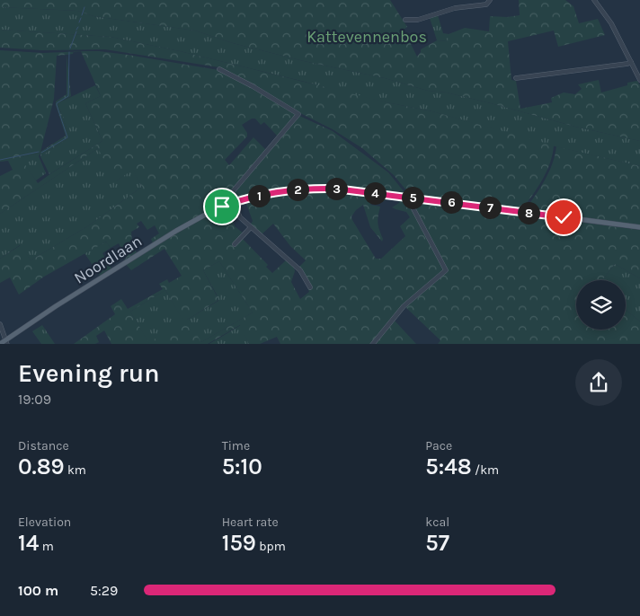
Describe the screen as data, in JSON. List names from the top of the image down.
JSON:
{
  "streets": {
    "main road": ["Noordlaan"]
  },
  "parks": ["Kattevennenbos"],
  "page": {
    "pins": [
      "3",
      "2",
      "4",
      "1",
      "5",
      "6",
      "7",
      "8"
    ],
    "heading": ["Evening run", "19:09"],
    "stats": [
      ["Distance", "0.89 km"],
      ["Time", "5:10"],
      ["Pace", "5:48 /km"],
      ["Elevation", "14 m"],
      ["Heart rate", "159 bpm"],
      ["kcal", "57"]
    ],
    "list": [
      {
        "name": "100 m",
        "note": "5:29"
      }
    ]
  }
}
